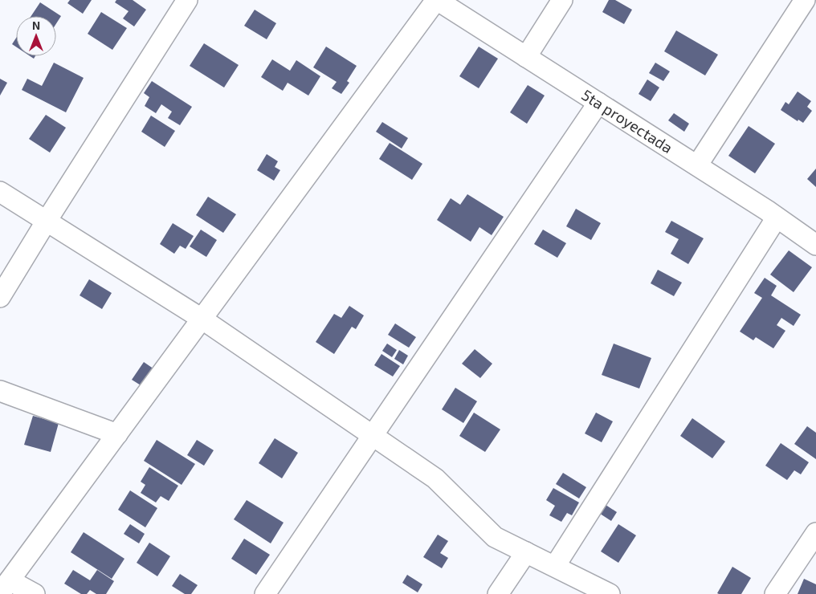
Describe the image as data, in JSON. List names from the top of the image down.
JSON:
{
  "streets": {
    "street": ["5ta proyectada"]
  },
  "north": "top"
}
